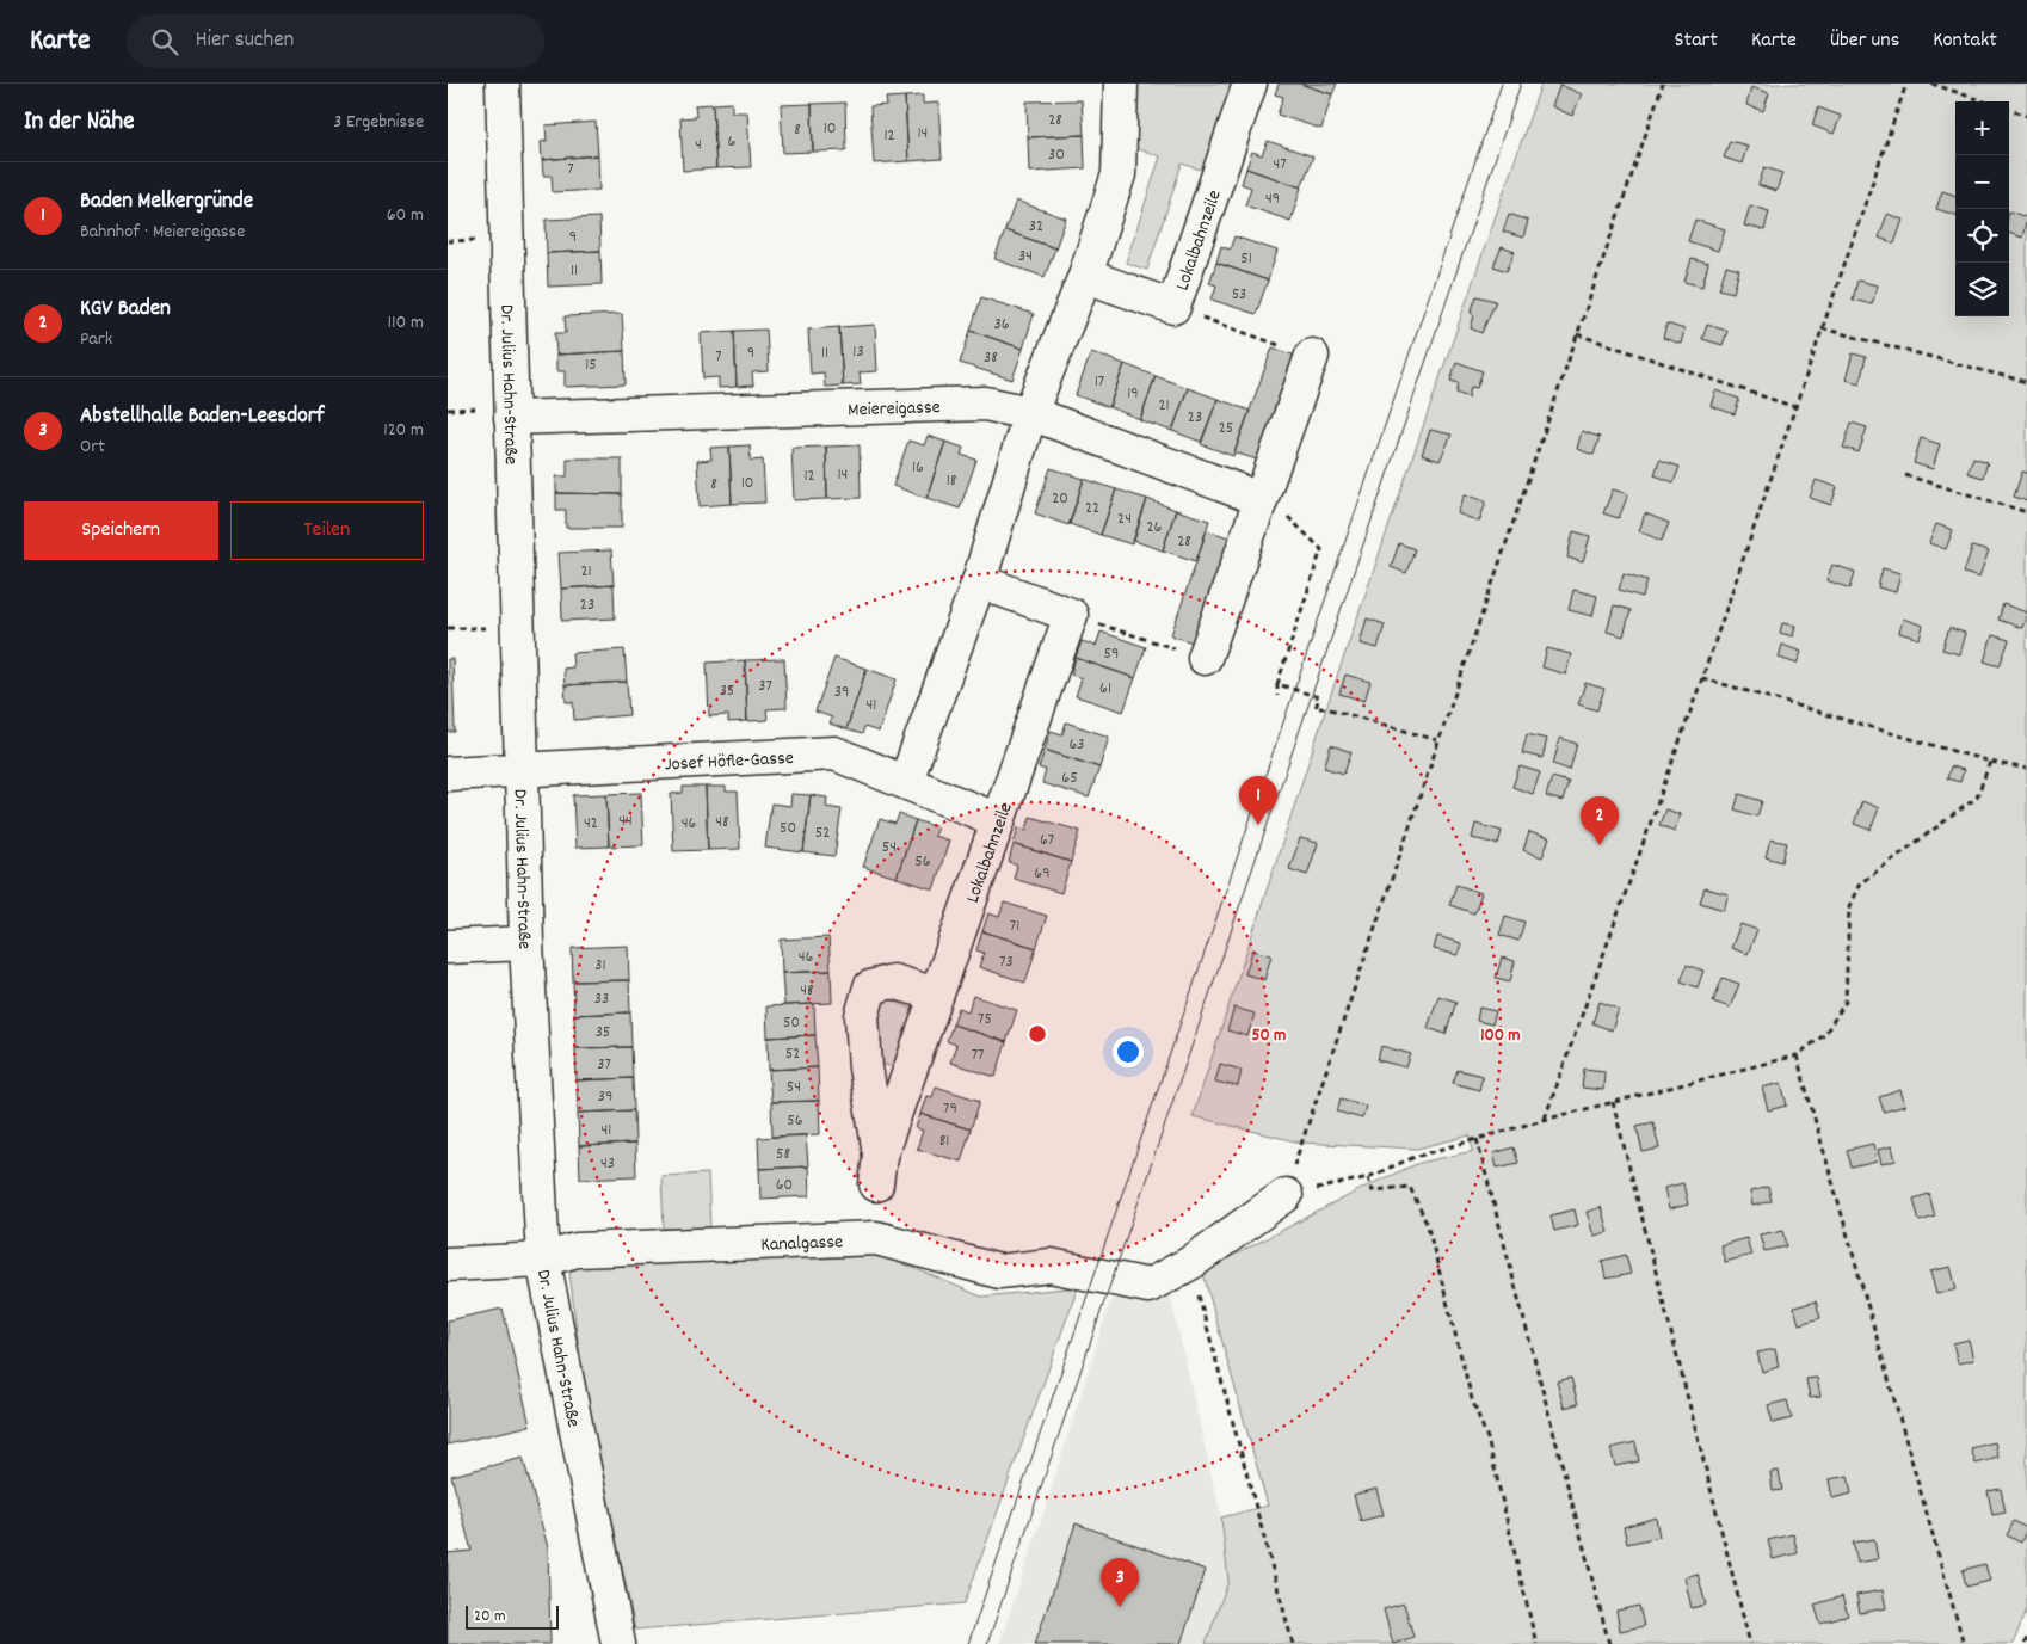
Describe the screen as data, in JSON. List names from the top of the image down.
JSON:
{
  "streets": {
    "street": [
      "Lokalbahnzeile",
      "Dr. Julius Hahn-Straße",
      "Meiereigasse",
      "Josef Höfle-Gasse",
      "Kanalgasse"
    ]
  },
  "crossings": [
    ["Lokalbahnzeile", "Josef Höfle-Gasse"],
    ["Dr. Julius Hahn-Straße", "Meiereigasse"],
    ["Dr. Julius Hahn-Straße", "Josef Höfle-Gasse"],
    ["Dr. Julius Hahn-Straße", "Kanalgasse"]
  ],
  "house_numbers": [
    "28",
    "10",
    "8",
    "14",
    "12",
    "6",
    "4",
    "30",
    "47",
    "7",
    "49",
    "32",
    "9",
    "34",
    "51",
    "11",
    "53",
    "36",
    "13",
    "9",
    "11",
    "7",
    "38",
    "15",
    "17",
    "19",
    "21",
    "23",
    "25",
    "16",
    "14",
    "12",
    "18",
    "10",
    "8",
    "20",
    "22",
    "24",
    "26",
    "28",
    "21",
    "23",
    "59",
    "37",
    "61",
    "35",
    "39",
    "41",
    "63",
    "65",
    "44",
    "48",
    "42",
    "46",
    "50",
    "52",
    "67",
    "54",
    "56",
    "69",
    "71",
    "46",
    "73",
    "31",
    "48",
    "33",
    "75",
    "50",
    "35",
    "52",
    "77",
    "37",
    "54",
    "39",
    "79",
    "56",
    "41",
    "81",
    "58",
    "43",
    "60"
  ],
  "scale_bar": "20 m",
  "page": {
    "header": "Karte",
    "search": "Hier suchen",
    "nav": [
      "Start",
      "Karte",
      "Über uns",
      "Kontakt"
    ],
    "heading": ["In der Nähe", "3 Ergebnisse"],
    "map_buttons": ["+", "−"],
    "list": [
      {
        "mark": "1",
        "name": "Baden Melkergründe",
        "note": "Bahnhof · Meiereigasse",
        "value": "60 m"
      },
      {
        "mark": "2",
        "name": "KGV Baden",
        "note": "Park",
        "value": "110 m"
      },
      {
        "mark": "3",
        "name": "Abstellhalle Baden-Leesdorf",
        "note": "Ort",
        "value": "120 m"
      }
    ],
    "buttons": ["Speichern", "Teilen"],
    "pins": ["1", "2", "3"],
    "scale": "20 m"
  },
  "rings": ["50 m", "100 m"]
}
